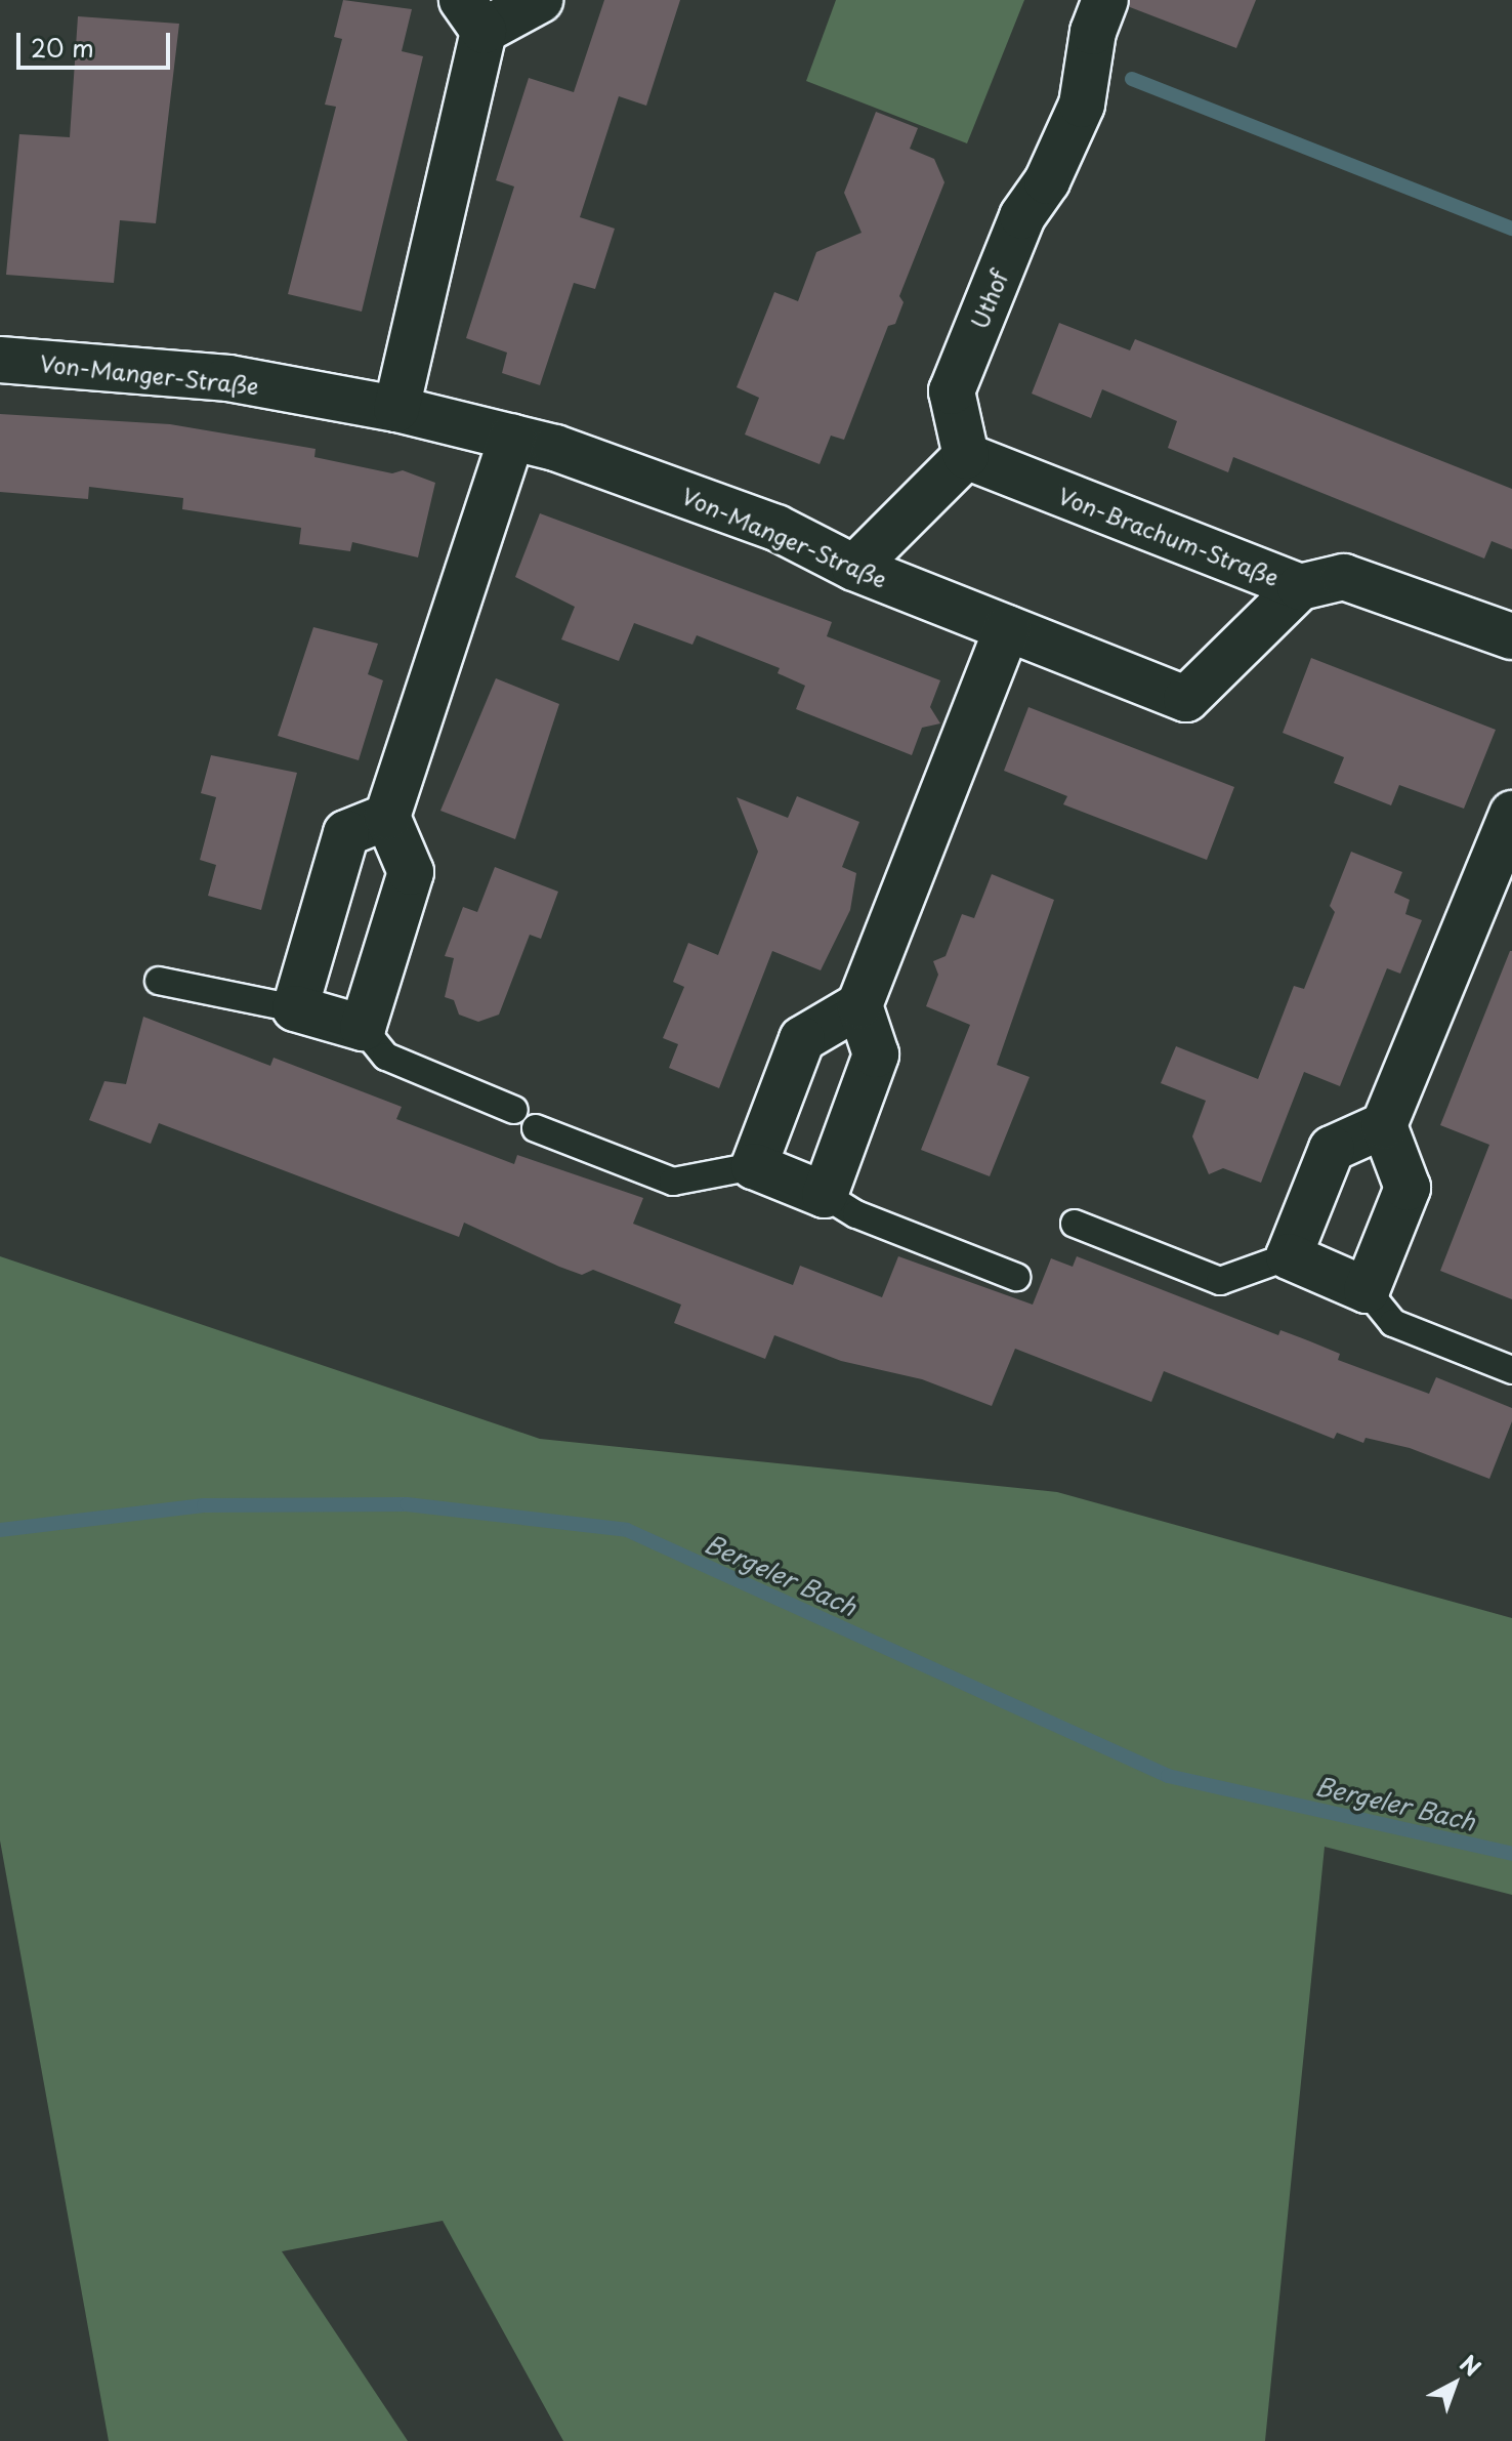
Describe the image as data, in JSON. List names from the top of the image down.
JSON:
{
  "streets": {
    "street": ["Uthof", "Von-Manger-Straße", "Von-Brachum-Straße"]
  },
  "crossings": [
    ["Uthof", "Von-Brachum-Straße"],
    ["Von-Manger-Straße", "Von-Brachum-Straße"]
  ],
  "water": ["Bergeler Bach"],
  "scale_bar": "20 m",
  "north": "top right"
}
